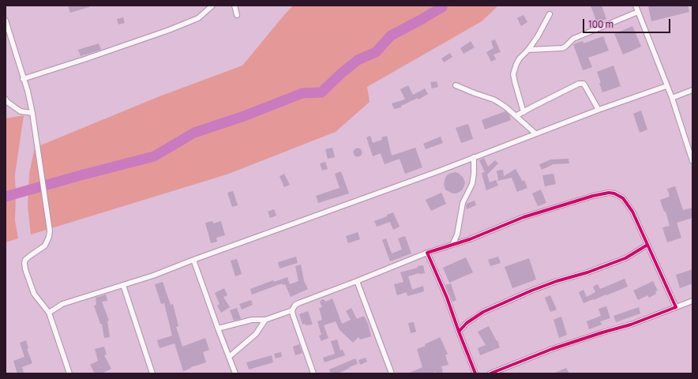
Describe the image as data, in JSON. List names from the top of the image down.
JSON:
{
  "scale_bar": "100 m"
}
